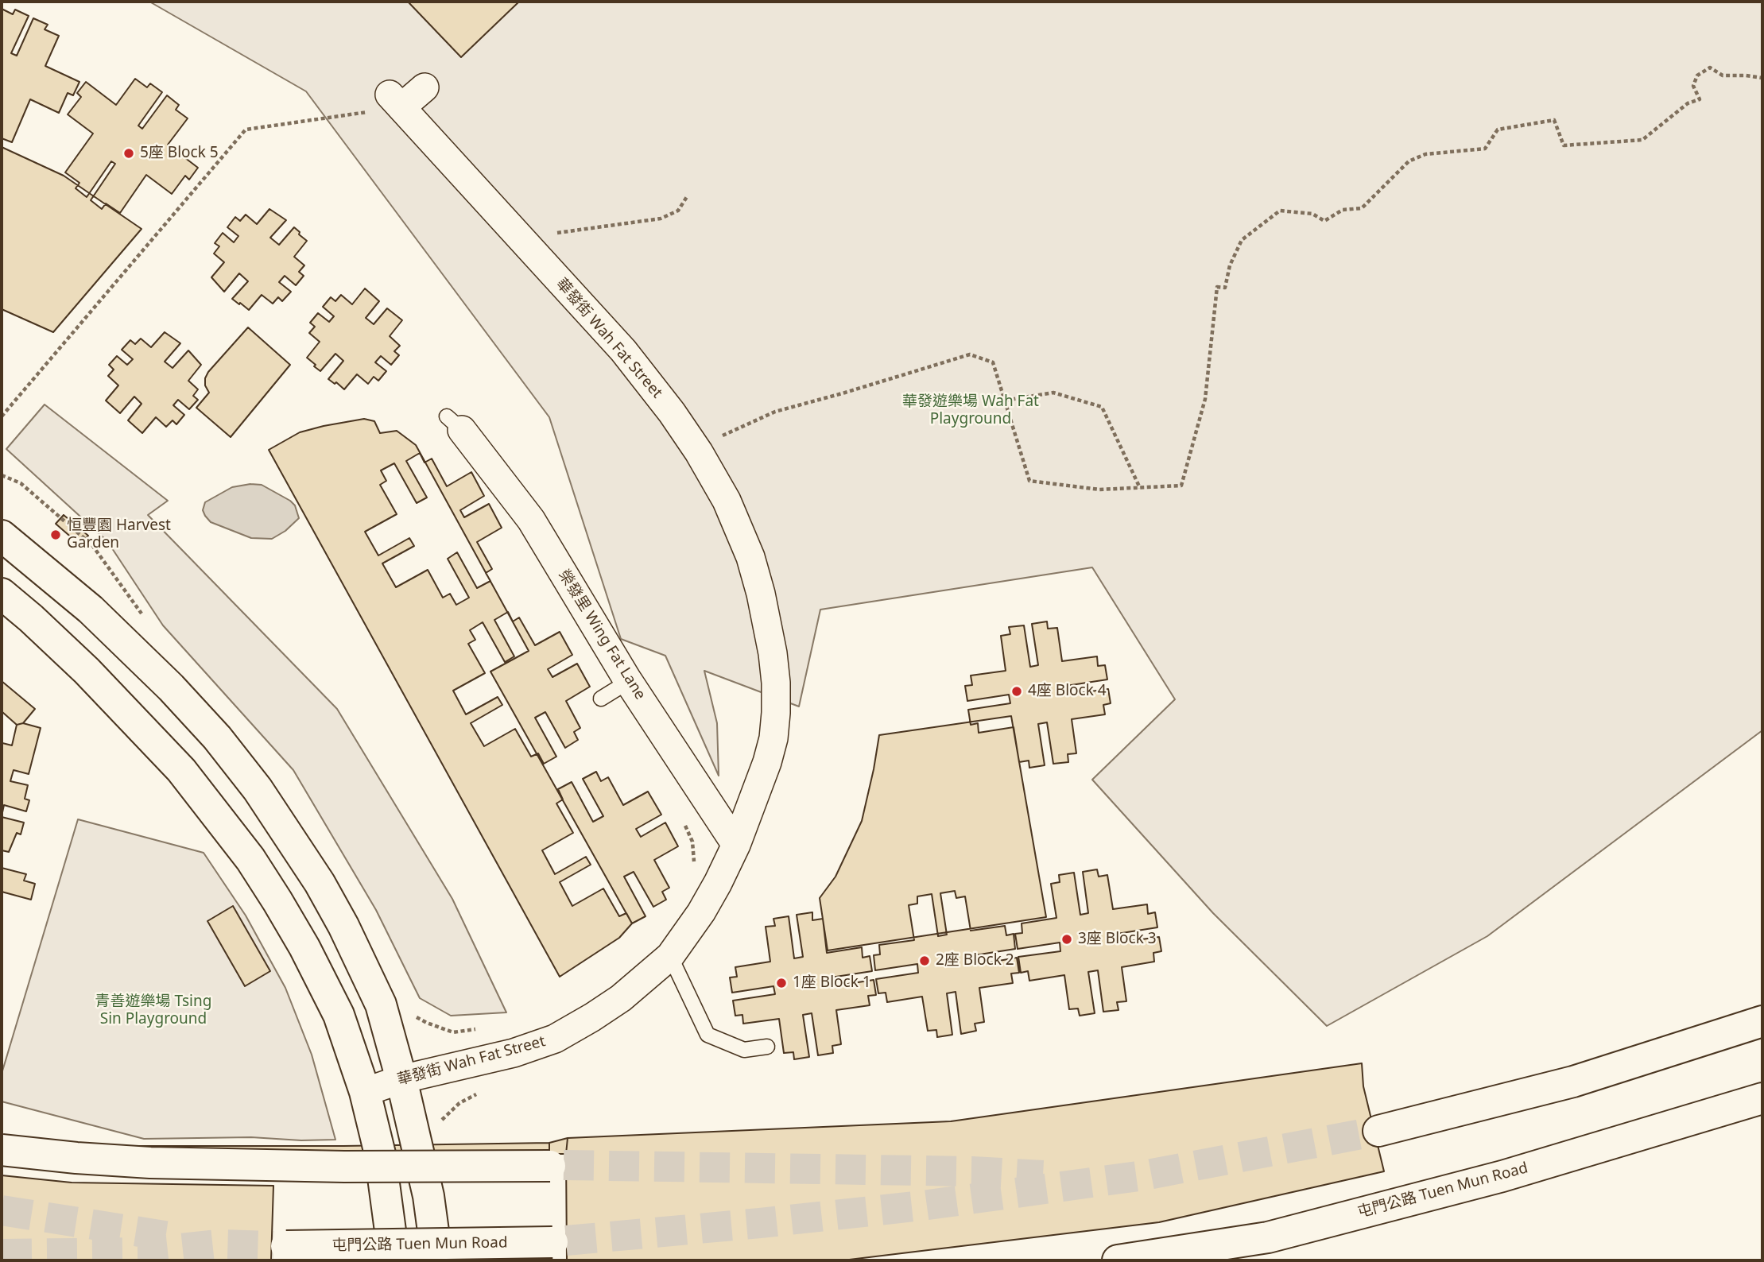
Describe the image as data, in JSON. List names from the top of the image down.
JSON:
{
  "streets": {
    "main road": ["屯門公路 Tuen Mun Road"],
    "street": ["華發街 Wah Fat Street", "榮發里 Wing Fat Lane"]
  },
  "crossings": [
    ["華發街 Wah Fat Street", "榮發里 Wing Fat Lane"]
  ],
  "parks": ["華發遊樂場 Wah Fat Playground", "青善遊樂場 Tsing Sin Playground"],
  "places": [
    "5座 Block 5",
    "恒豐園 Harvest Garden",
    "4座 Block 4",
    "3座 Block 3",
    "2座 Block 2",
    "1座 Block 1"
  ]
}
